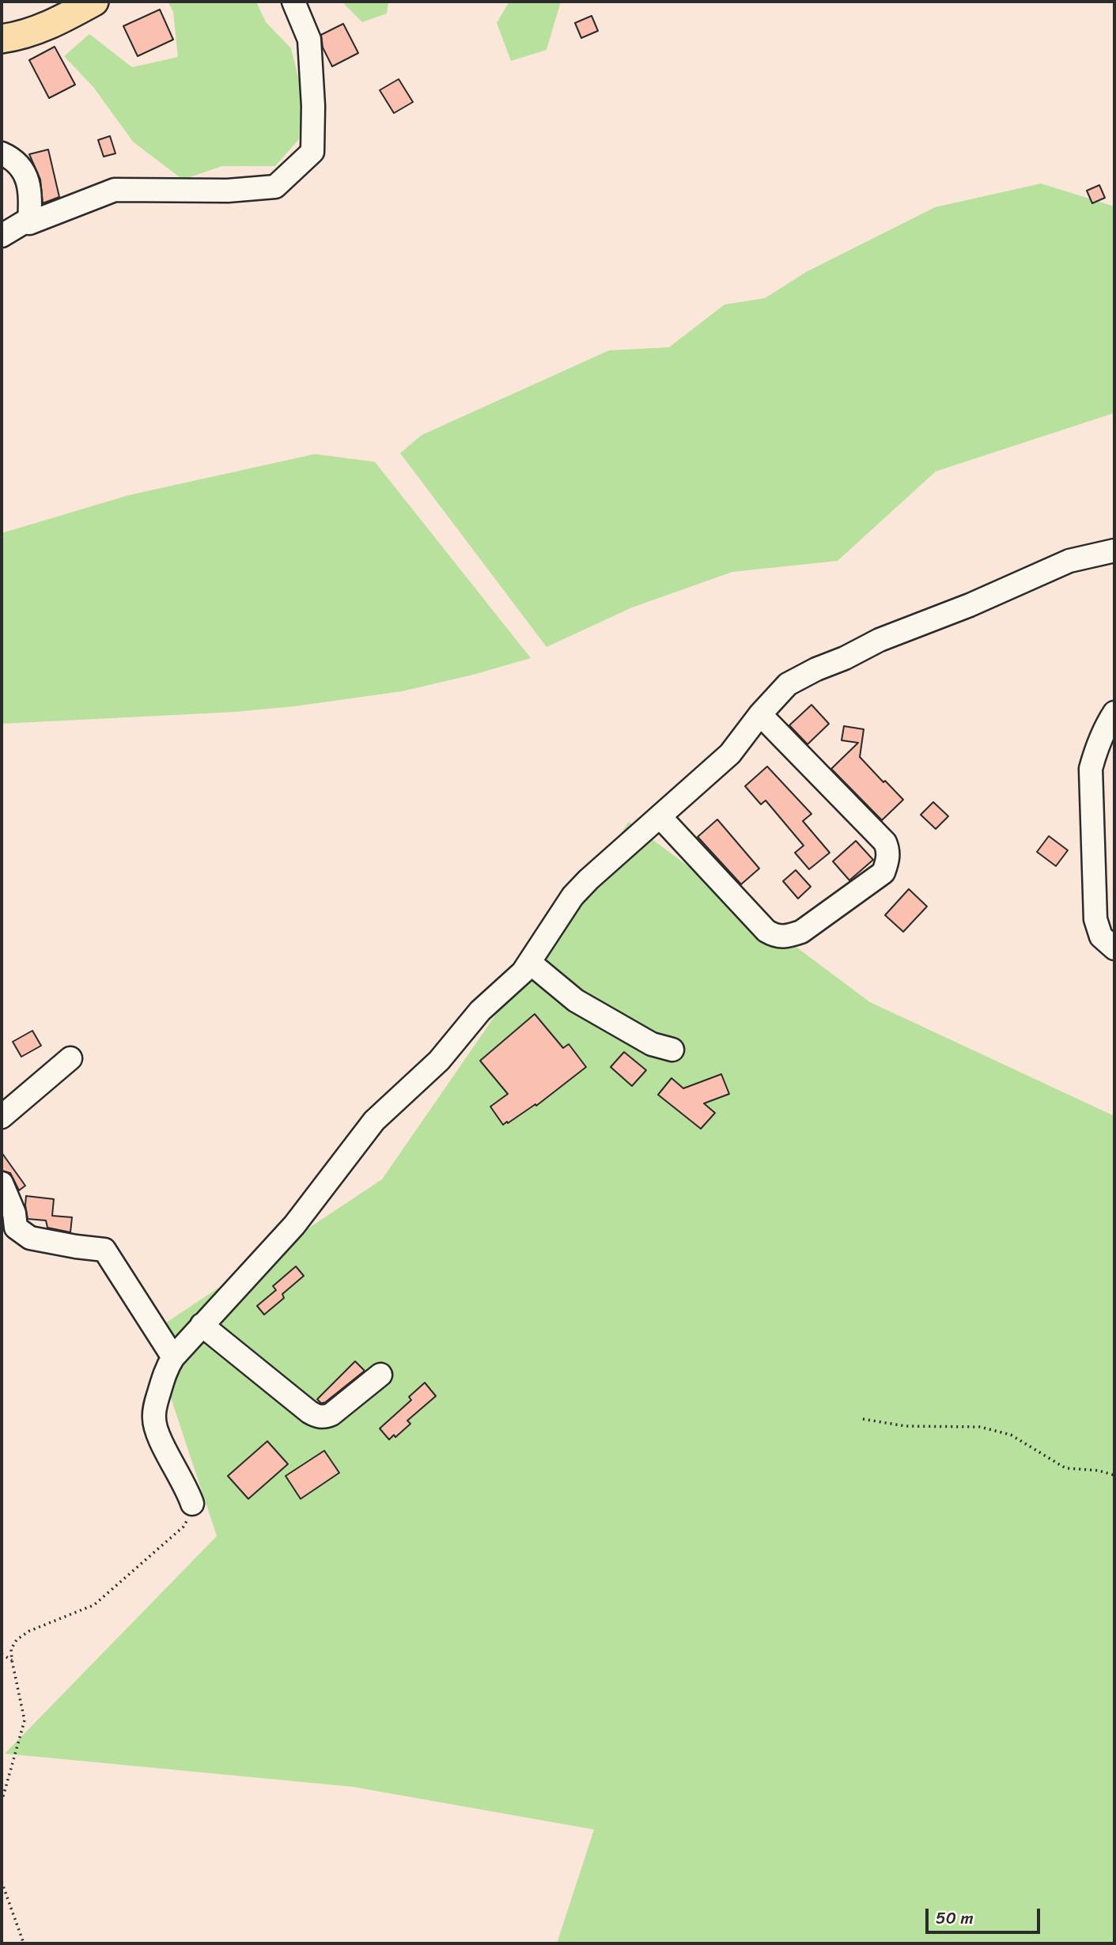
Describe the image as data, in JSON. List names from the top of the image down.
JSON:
{
  "scale_bar": "50 m"
}
